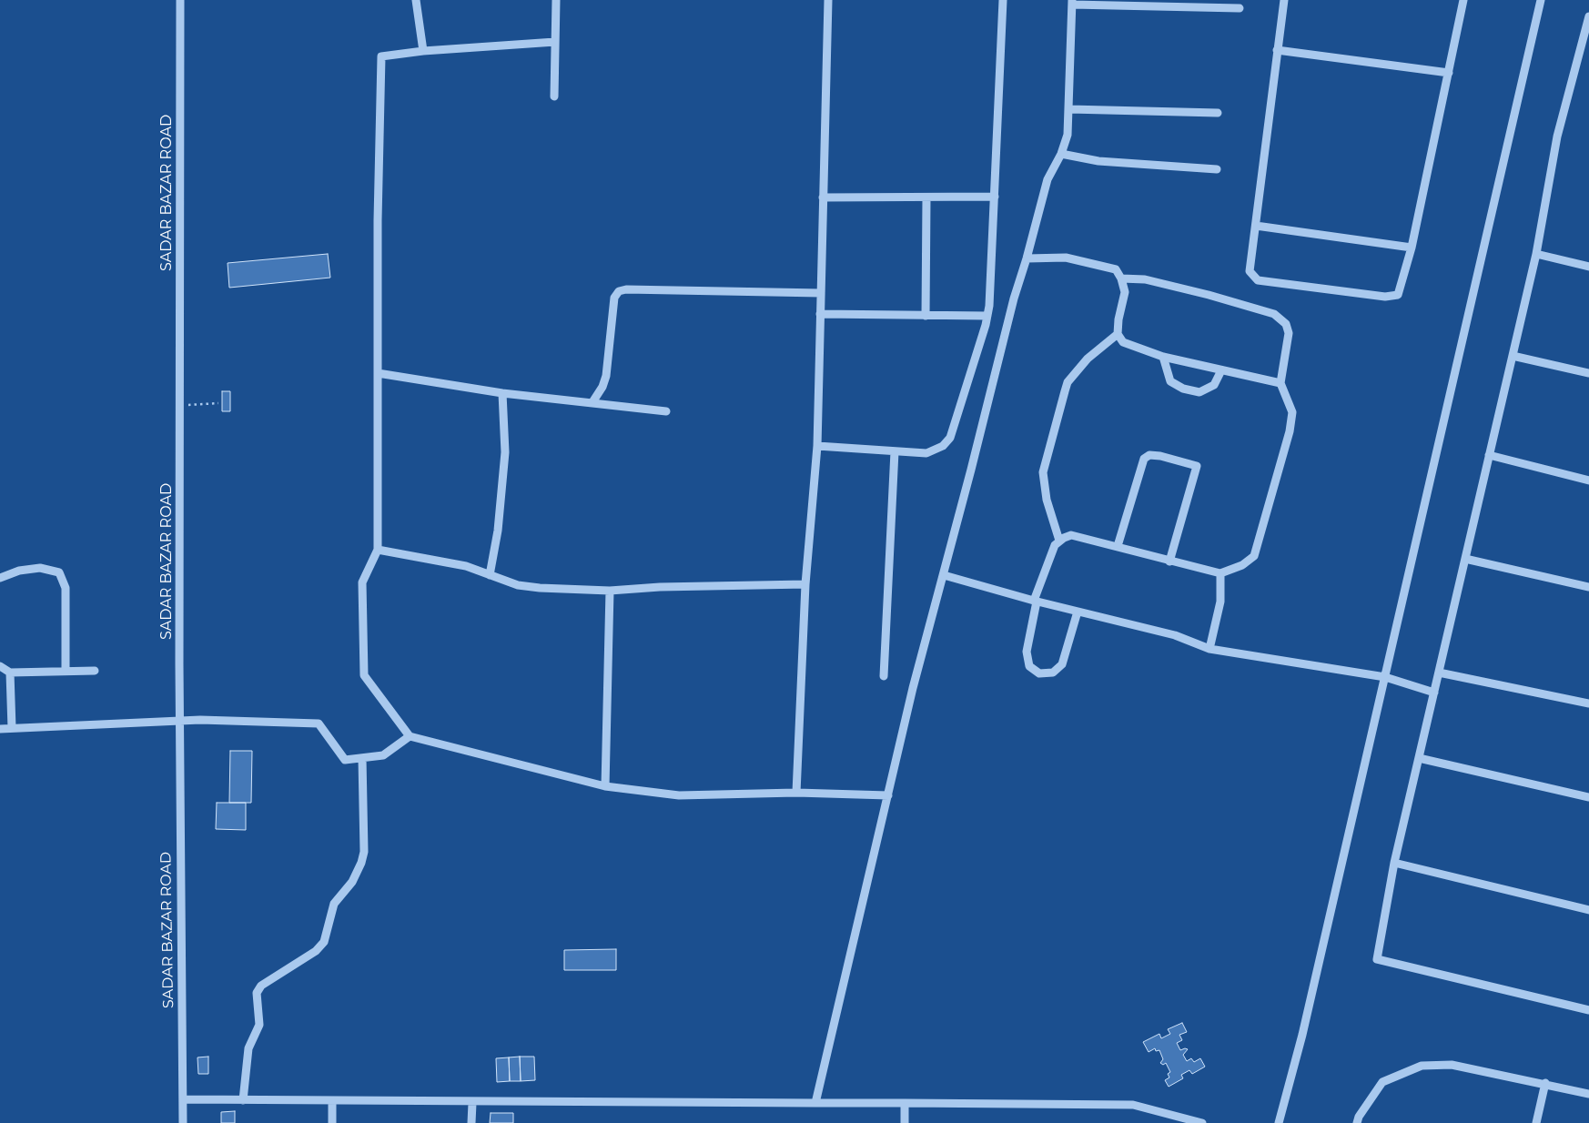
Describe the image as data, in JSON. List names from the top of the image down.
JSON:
{
  "streets": {
    "street": ["SADAR BAZAR ROAD"]
  }
}
